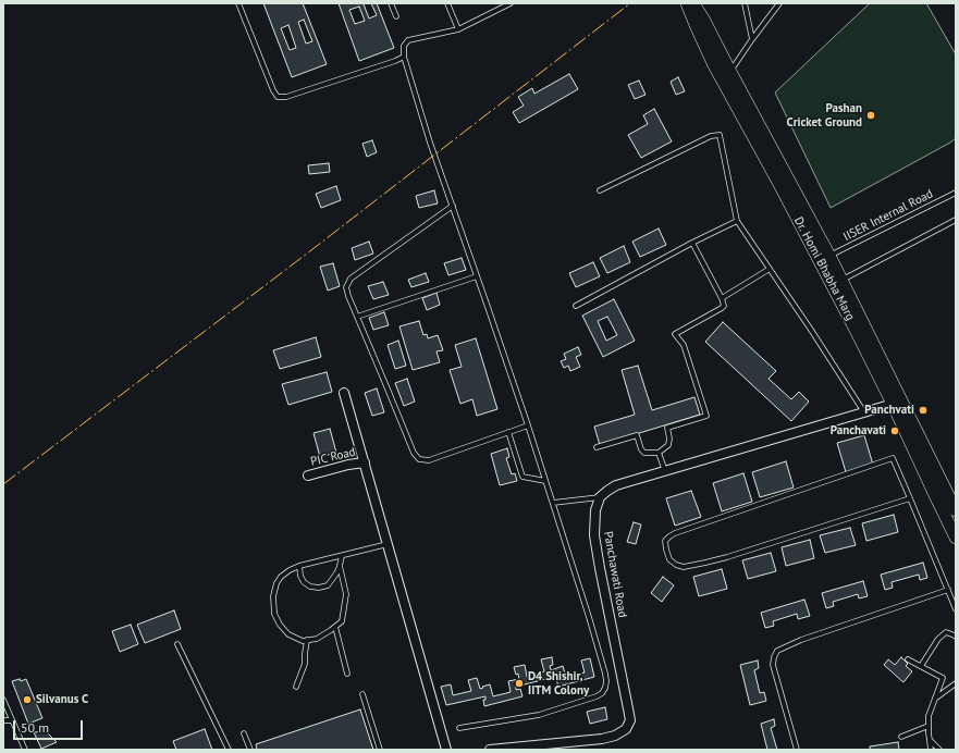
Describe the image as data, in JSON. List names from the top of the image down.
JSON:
{
  "streets": {
    "main road": ["Dr. Homi Bhabha Marg"],
    "street": ["PIC Road", "Panchawati Road"],
    "lane": ["IISER Internal Road"]
  },
  "crossings": [
    ["IISER Internal Road", "Dr. Homi Bhabha Marg"]
  ],
  "places": [
    "Pashan Cricket Ground",
    "Panchvati",
    "Panchavati",
    "D4 Shishir, IITM Colony",
    "Silvanus C"
  ],
  "scale_bar": "50 m"
}
